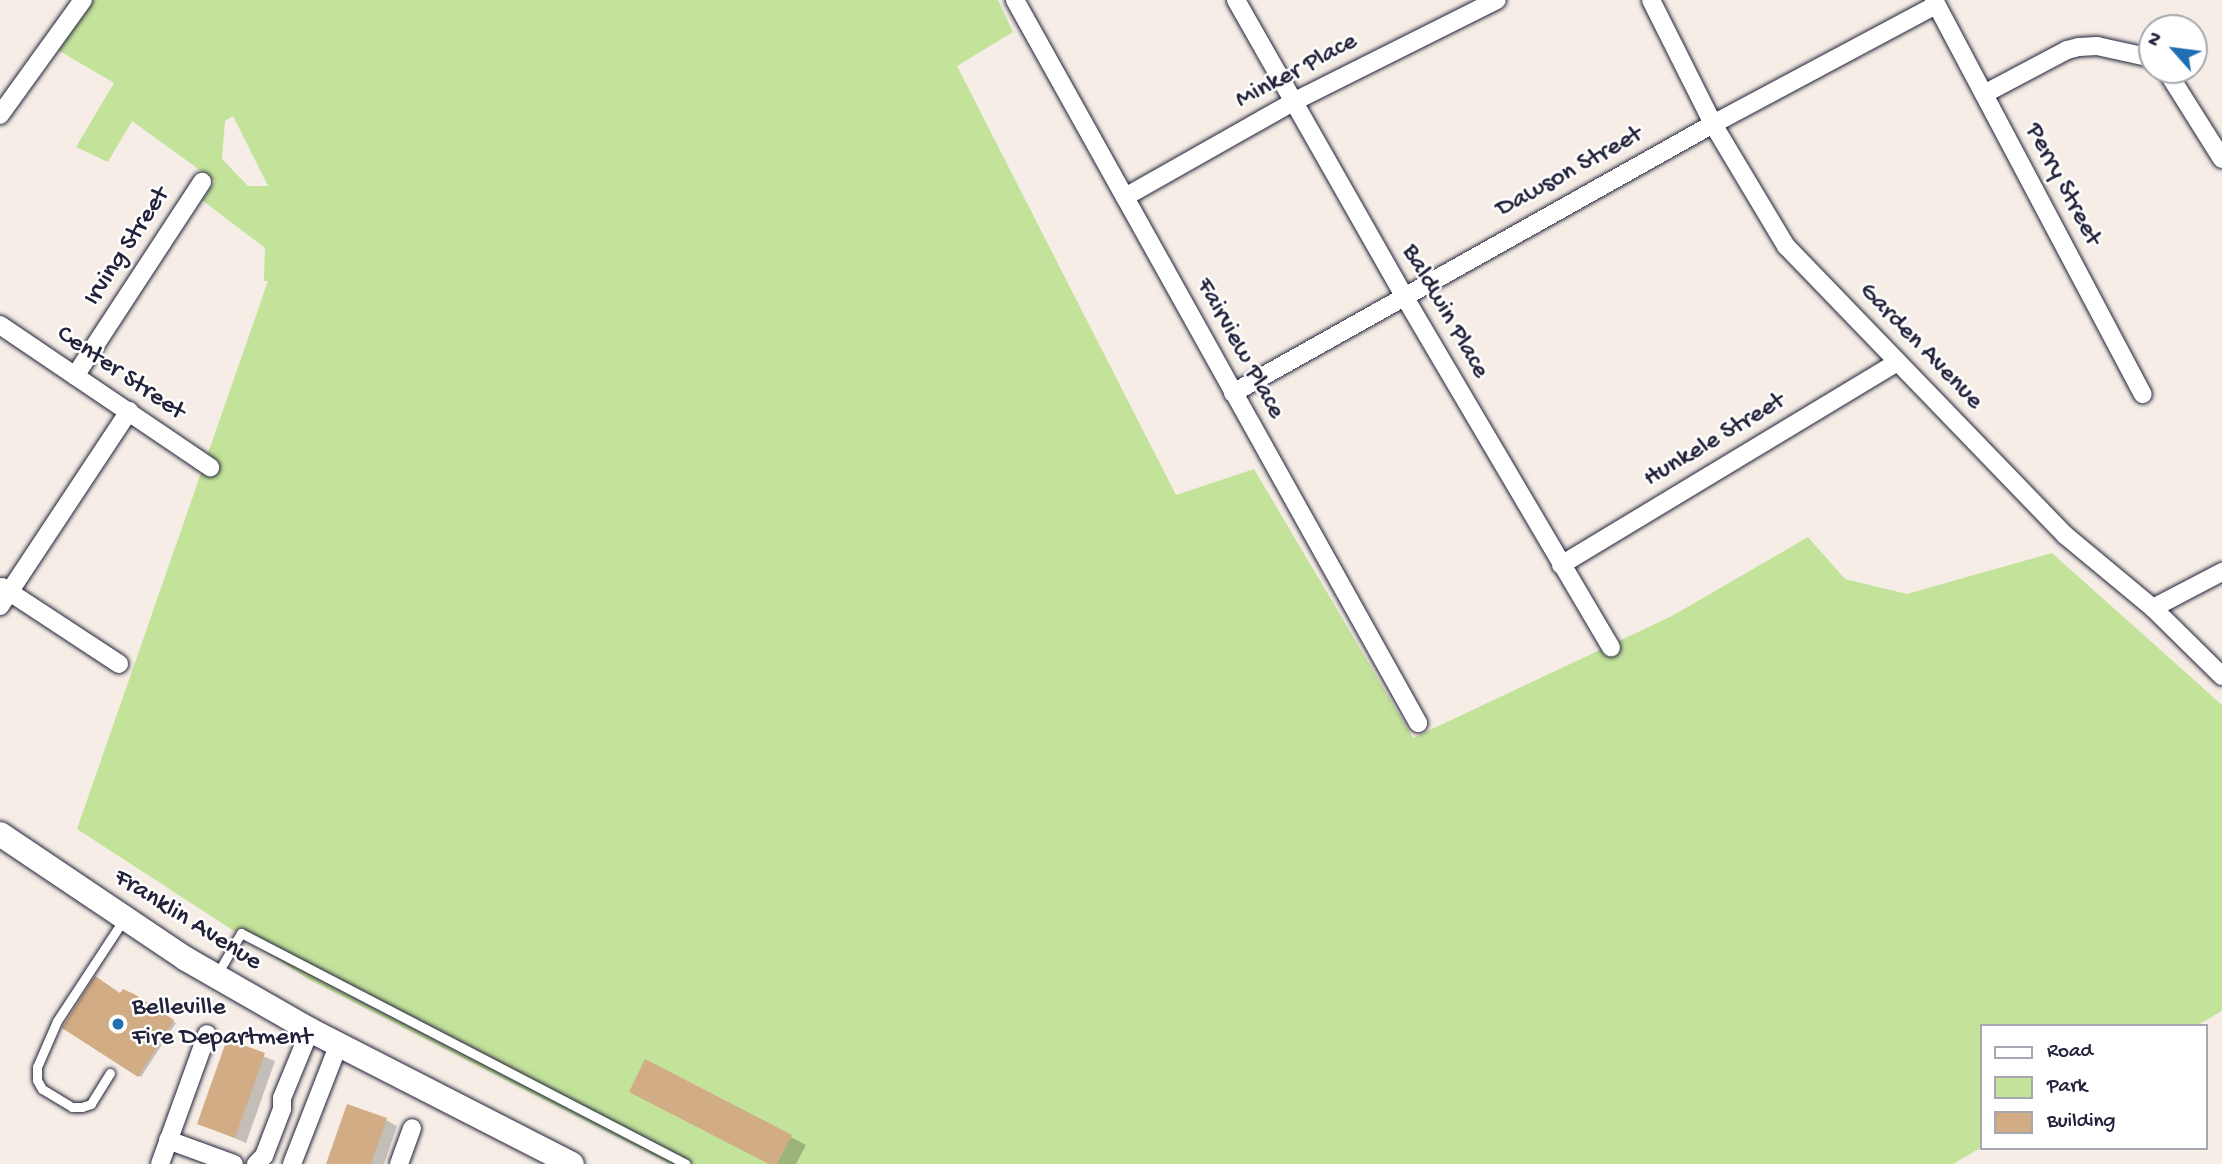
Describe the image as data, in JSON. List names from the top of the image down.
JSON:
{
  "streets": {
    "main road": ["Franklin Avenue"],
    "street": [
      "Minker Place",
      "Dawson Street",
      "Perry Street",
      "Irving Street",
      "Baldwin Place",
      "Garden Avenue",
      "Fairview Place",
      "Center Street",
      "Hunkele Street"
    ]
  },
  "crossings": [
    ["Minker Place", "Baldwin Place"],
    ["Minker Place", "Fairview Place"],
    ["Dawson Street", "Perry Street"],
    ["Dawson Street", "Baldwin Place"],
    ["Dawson Street", "Garden Avenue"],
    ["Dawson Street", "Fairview Place"],
    ["Irving Street", "Center Street"],
    ["Baldwin Place", "Hunkele Street"],
    ["Garden Avenue", "Hunkele Street"]
  ],
  "places": ["Belleville Fire Department"],
  "legend": ["Road", "Park", "Building"],
  "north": "top left"
}
